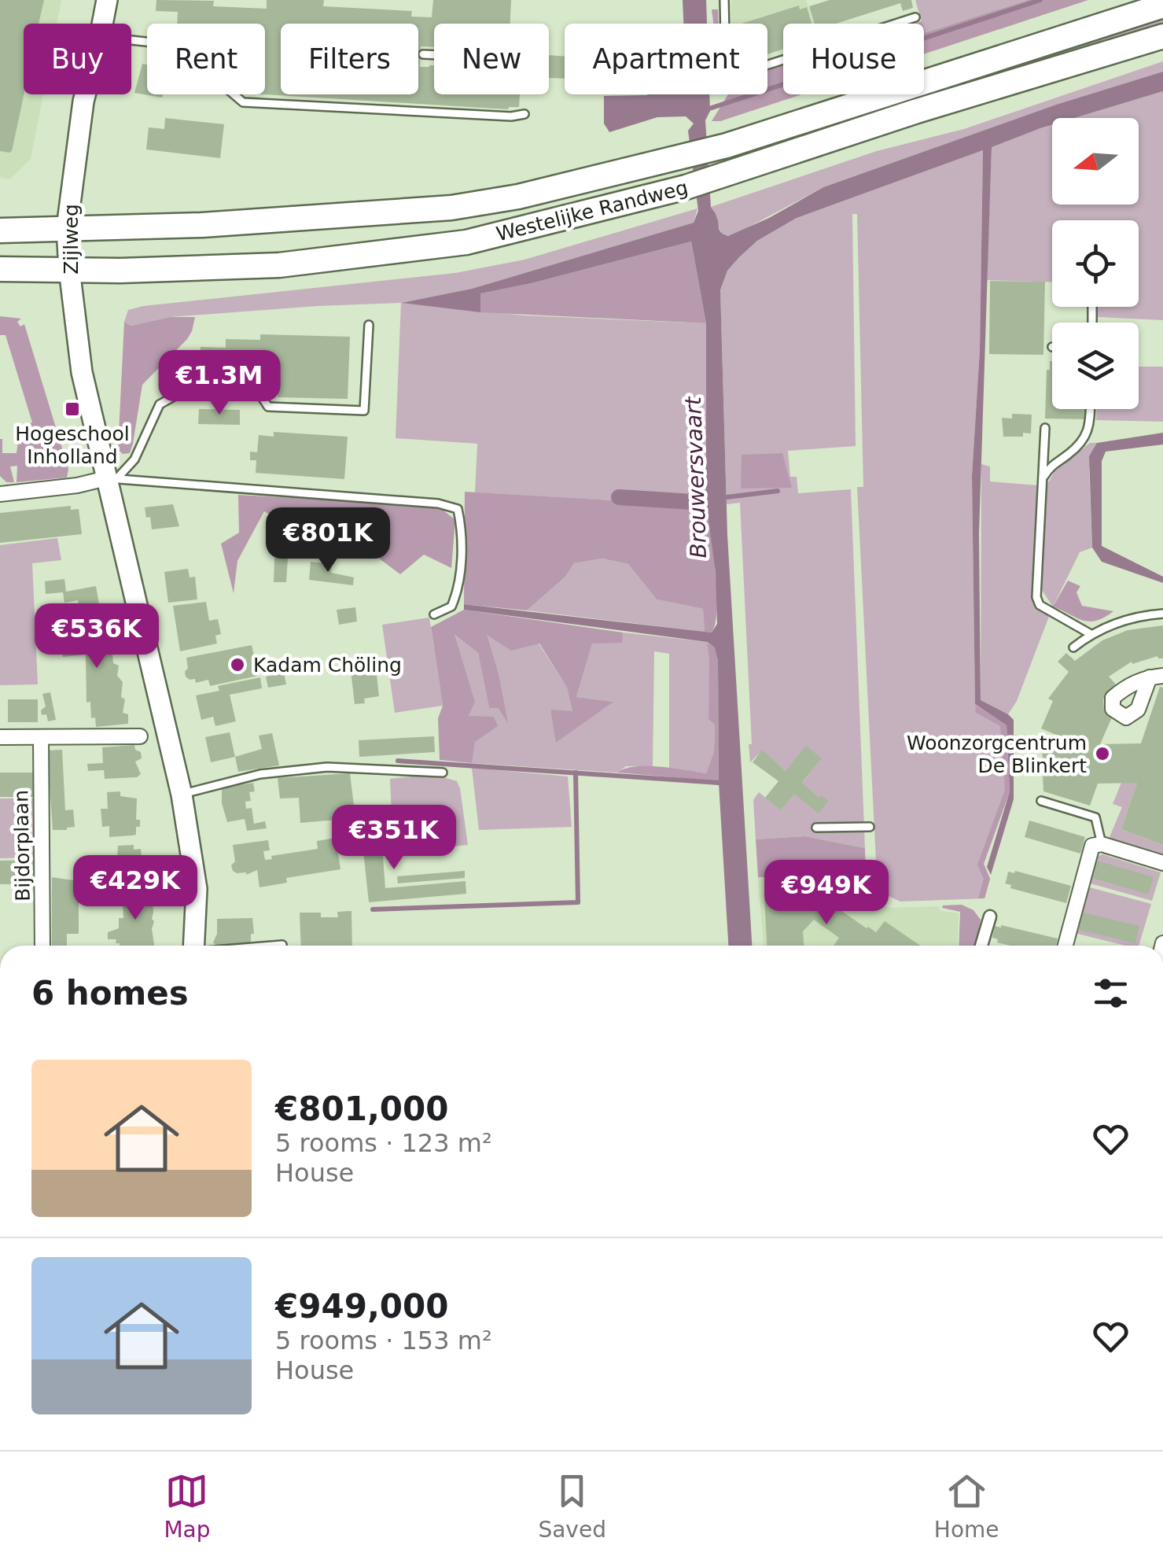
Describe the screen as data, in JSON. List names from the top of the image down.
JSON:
{
  "streets": {
    "main road": ["Westelijke Randweg", "Zijlweg"],
    "street": ["Bijdorplaan"]
  },
  "crossings": [
    ["Westelijke Randweg", "Zijlweg"]
  ],
  "water": ["Brouwersvaart"],
  "places": {
    "transit": ["Hogeschool Inholland"],
    "other": ["Kadam Chöling", "Woonzorgcentrum De Blinkert"]
  },
  "north": "left",
  "page": {
    "chip": [
      "Buy",
      "Rent",
      "Filters",
      "New",
      "Apartment",
      "House"
    ],
    "price": [
      "€1.3M",
      "€801K",
      "€536K",
      "€351K",
      "€429K",
      "€949K"
    ],
    "heading": "6 homes",
    "list": [
      {
        "name": "€801,000",
        "note": "5 rooms · 123 m² · House"
      },
      {
        "name": "€949,000",
        "note": "5 rooms · 153 m² · House"
      }
    ],
    "tabs": ["Map", "Saved", "Home"]
  }
}
